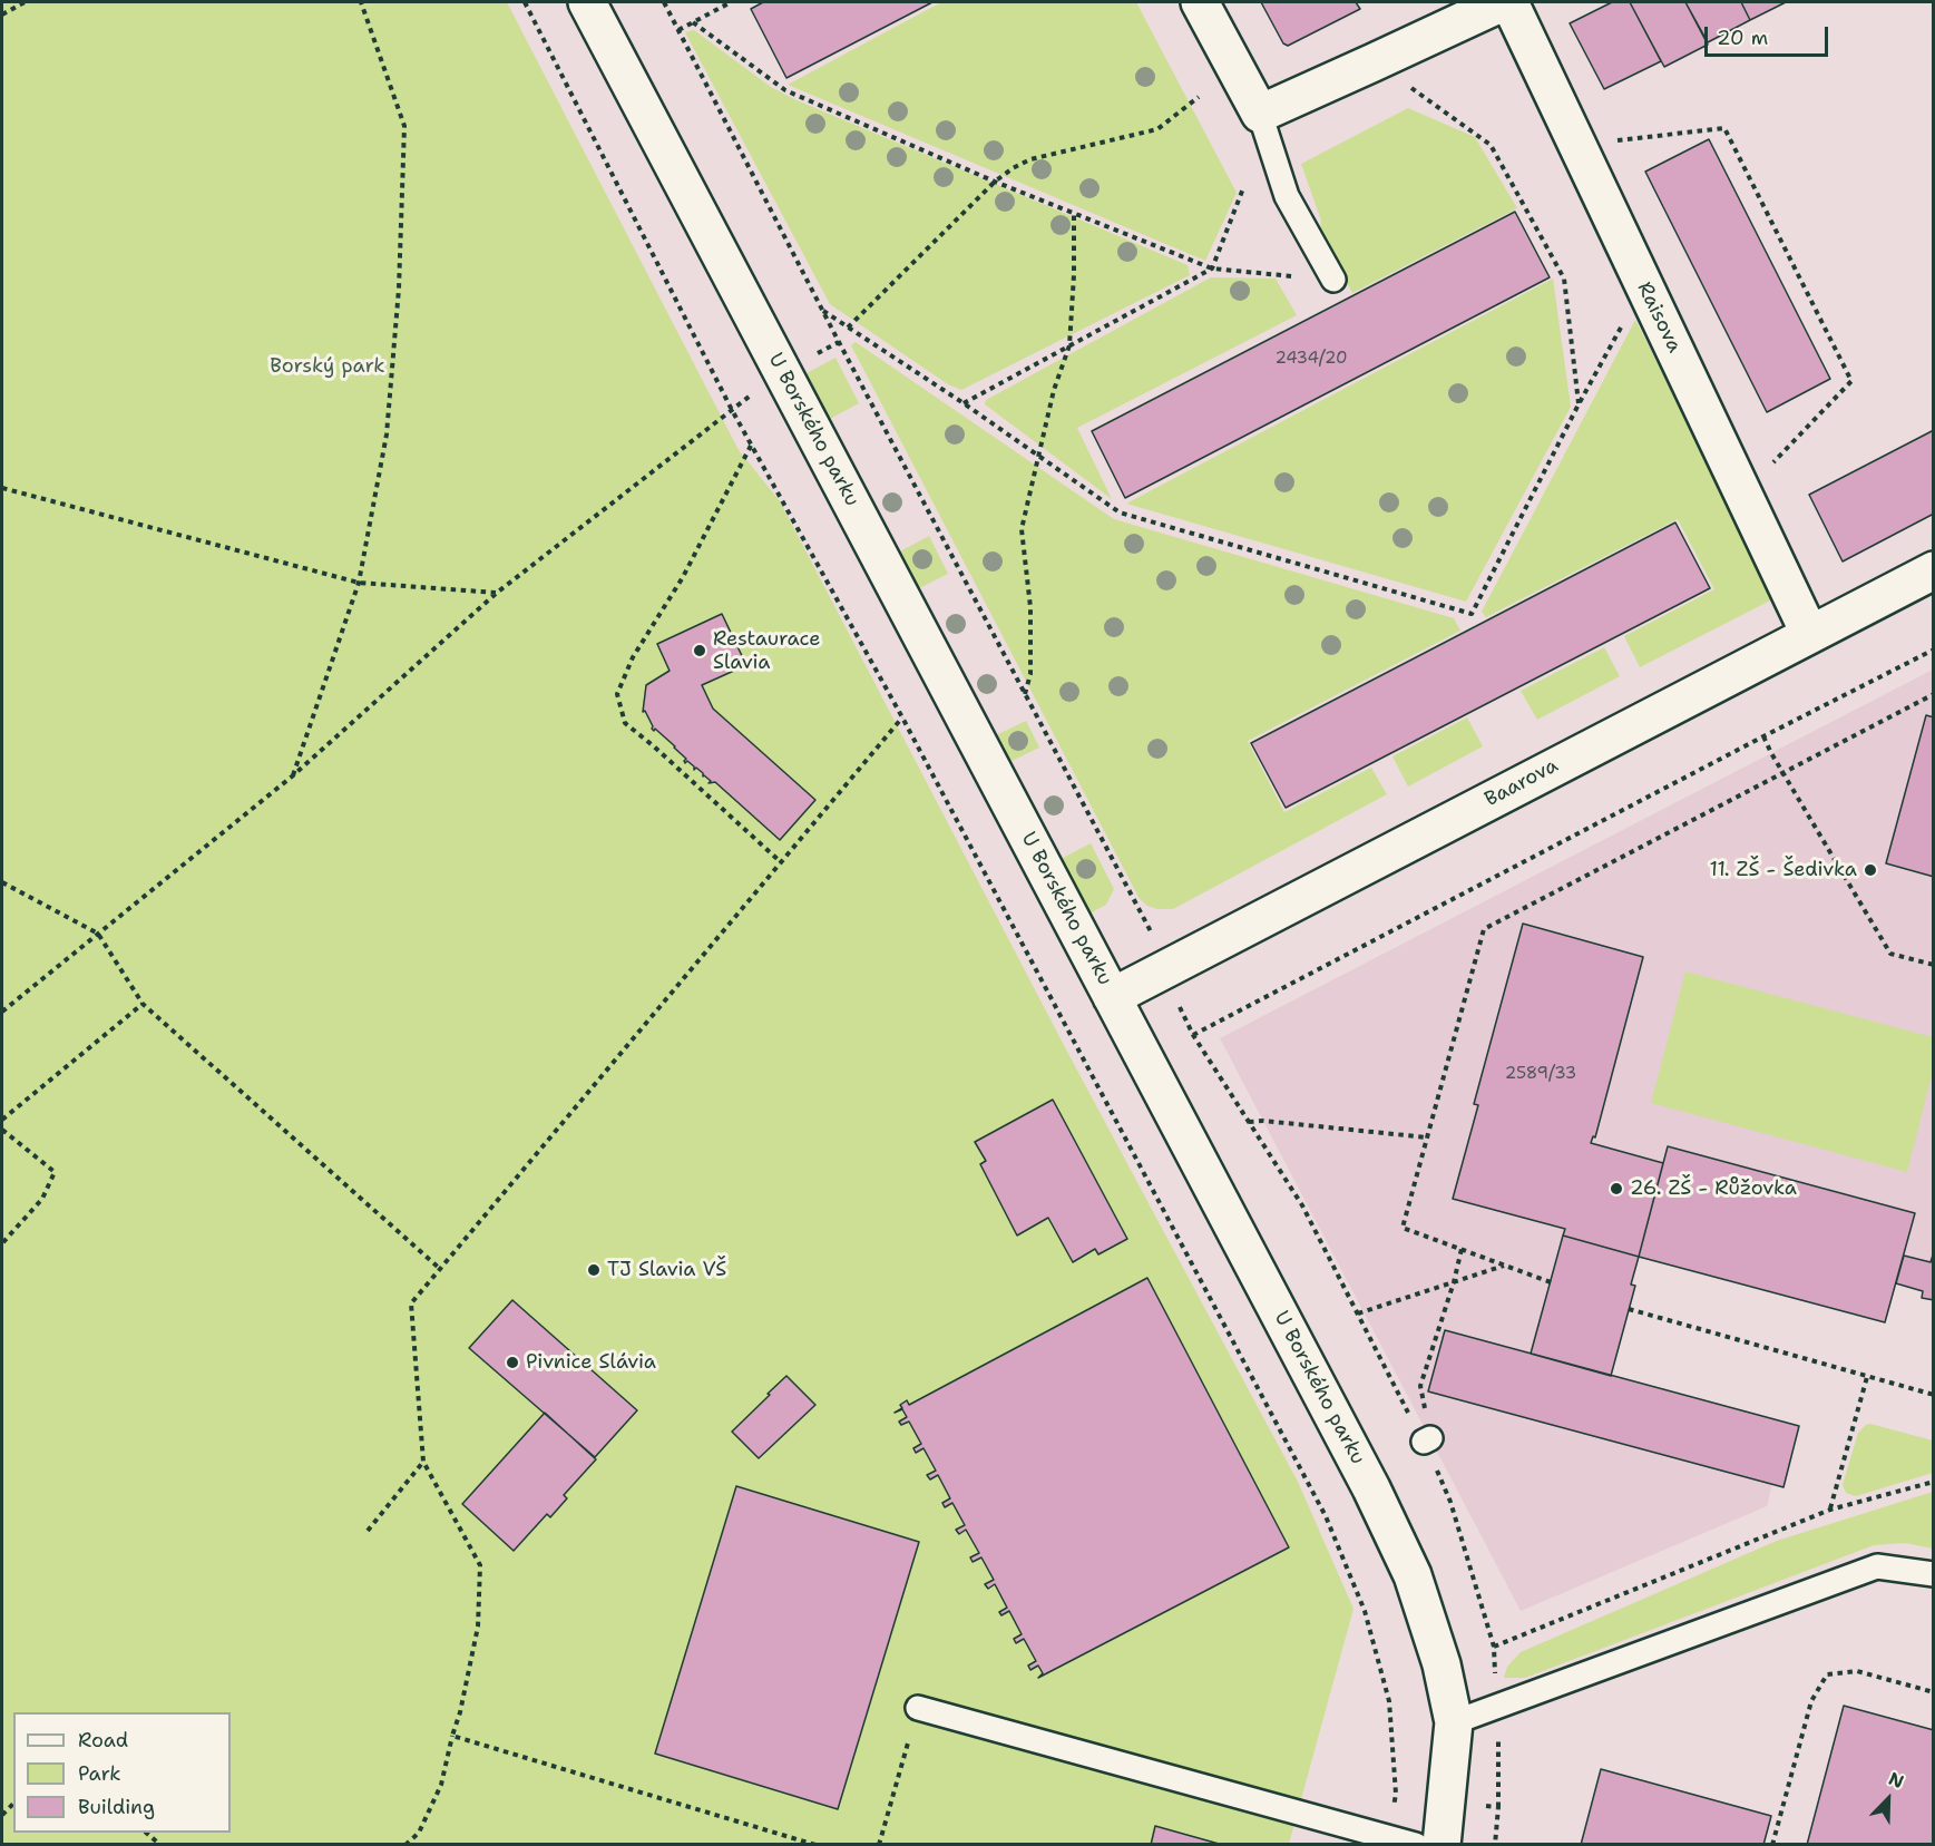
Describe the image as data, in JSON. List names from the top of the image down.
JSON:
{
  "streets": {
    "street": ["Raisova", "U Borského parku", "Baarova"]
  },
  "crossings": [
    ["Raisova", "Baarova"],
    ["U Borského parku", "Baarova"]
  ],
  "parks": ["Borský park"],
  "places": [
    "Restaurace Slavia",
    "11. ZŠ - Šedivka",
    "26. ZŠ - Růžovka",
    "TJ Slavia VŠ",
    "Pivnice Slávia"
  ],
  "house_numbers": ["2434/20", "2589/33"],
  "legend": ["Road", "Park", "Building"],
  "scale_bar": "20 m",
  "north": "top right"
}
